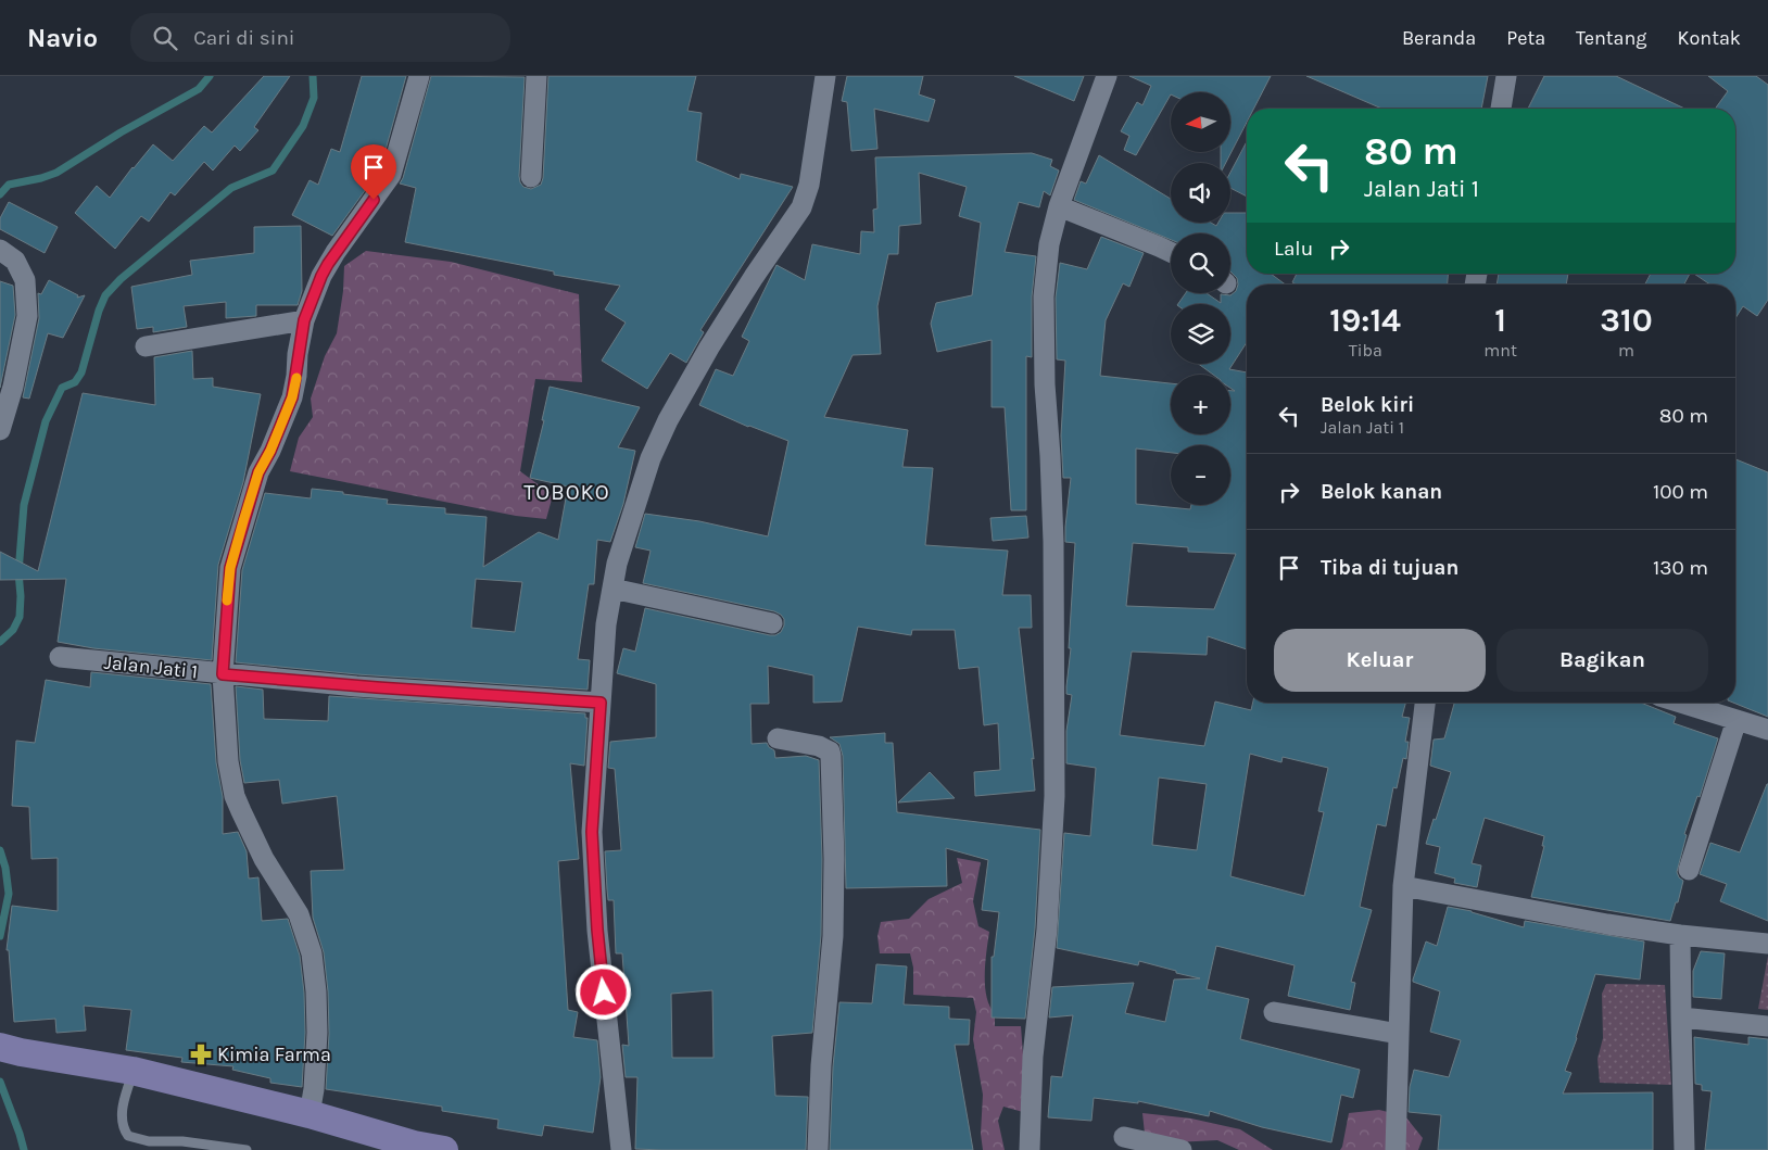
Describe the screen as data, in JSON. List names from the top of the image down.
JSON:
{
  "streets": {
    "street": ["Jalan Jati 1"]
  },
  "districts": ["TOBOKO"],
  "places": {
    "pharmacy": ["Kimia Farma"]
  },
  "north": "left",
  "page": {
    "header": "Navio",
    "search": "Cari di sini",
    "nav": [
      "Beranda",
      "Peta",
      "Tentang",
      "Kontak"
    ],
    "map_buttons": ["+", "−"],
    "turn": ["80 m", "Jalan Jati 1"],
    "then": "Lalu",
    "eta": [
      "19:14",
      "Tiba",
      "1",
      "mnt",
      "310",
      "m"
    ],
    "list": [
      {
        "name": "Belok kiri",
        "note": "Jalan Jati 1",
        "value": "80 m"
      },
      {
        "name": "Belok kanan",
        "value": "100 m"
      },
      {
        "name": "Tiba di tujuan",
        "value": "130 m"
      }
    ],
    "buttons": ["Keluar", "Bagikan"]
  }
}
